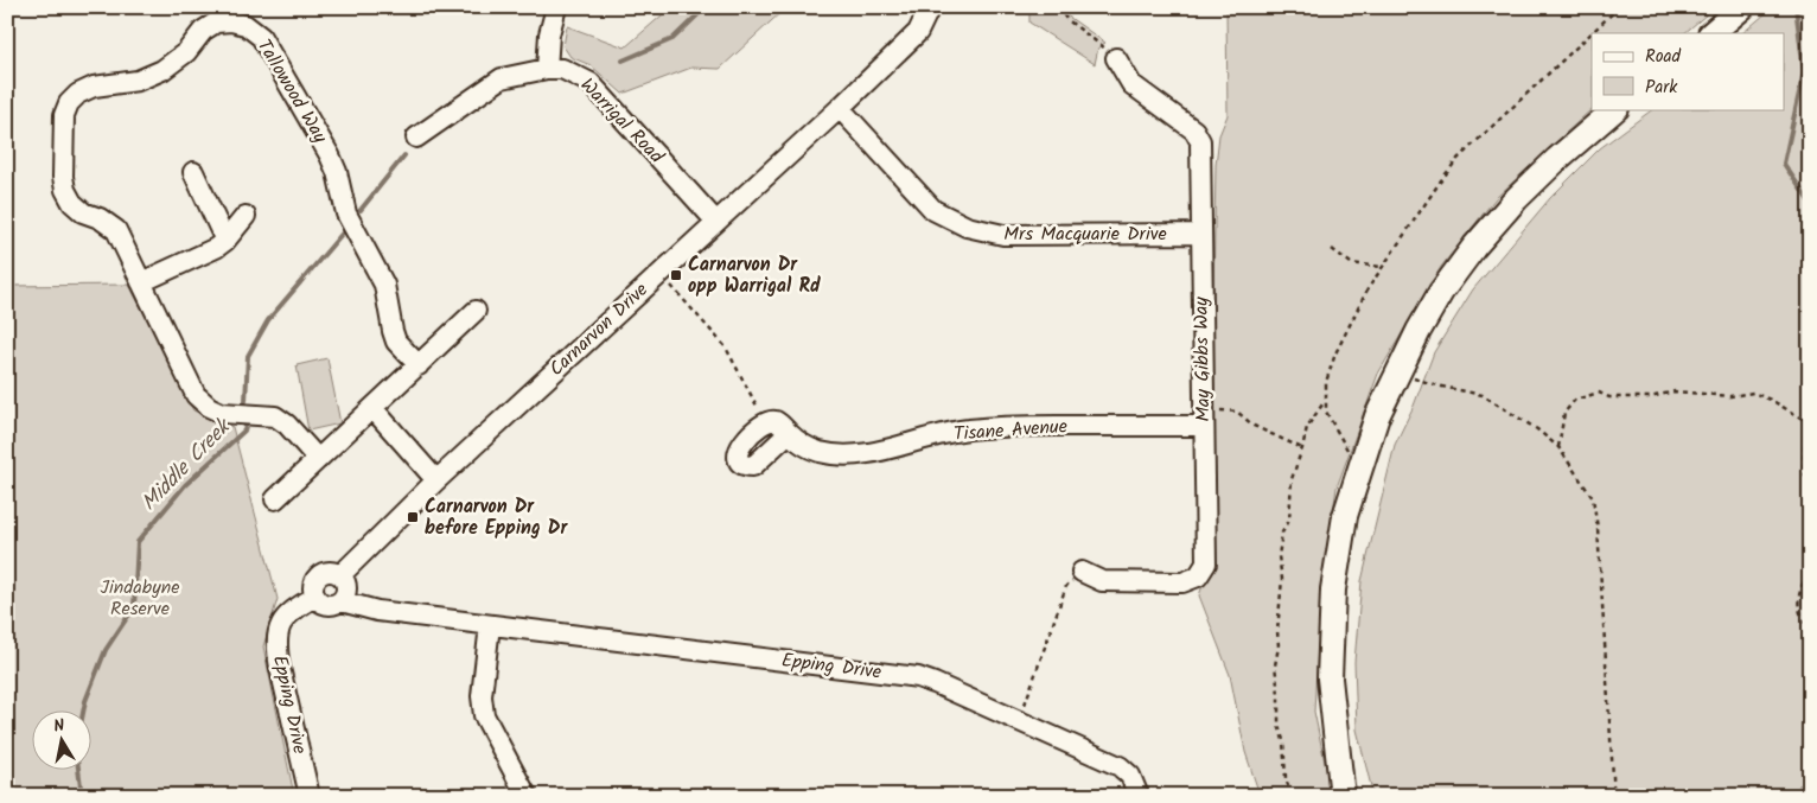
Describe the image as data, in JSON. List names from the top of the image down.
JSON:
{
  "streets": {
    "street": [
      "Tallowood Way",
      "Warrigal Road",
      "Mrs Macquarie Drive",
      "Carnarvon Drive",
      "May Gibbs Way",
      "Tisane Avenue",
      "Epping Drive"
    ]
  },
  "crossings": [
    ["Warrigal Road", "Carnarvon Drive"],
    ["Mrs Macquarie Drive", "Carnarvon Drive"],
    ["Mrs Macquarie Drive", "May Gibbs Way"],
    ["Carnarvon Drive", "Epping Drive"],
    ["May Gibbs Way", "Tisane Avenue"]
  ],
  "water": ["Middle Creek"],
  "parks": ["Jindabyne Reserve"],
  "places": {
    "transit": ["Carnarvon Dr opp Warrigal Rd", "Carnarvon Dr before Epping Dr"]
  },
  "legend": ["Road", "Park"],
  "north": "top"
}
